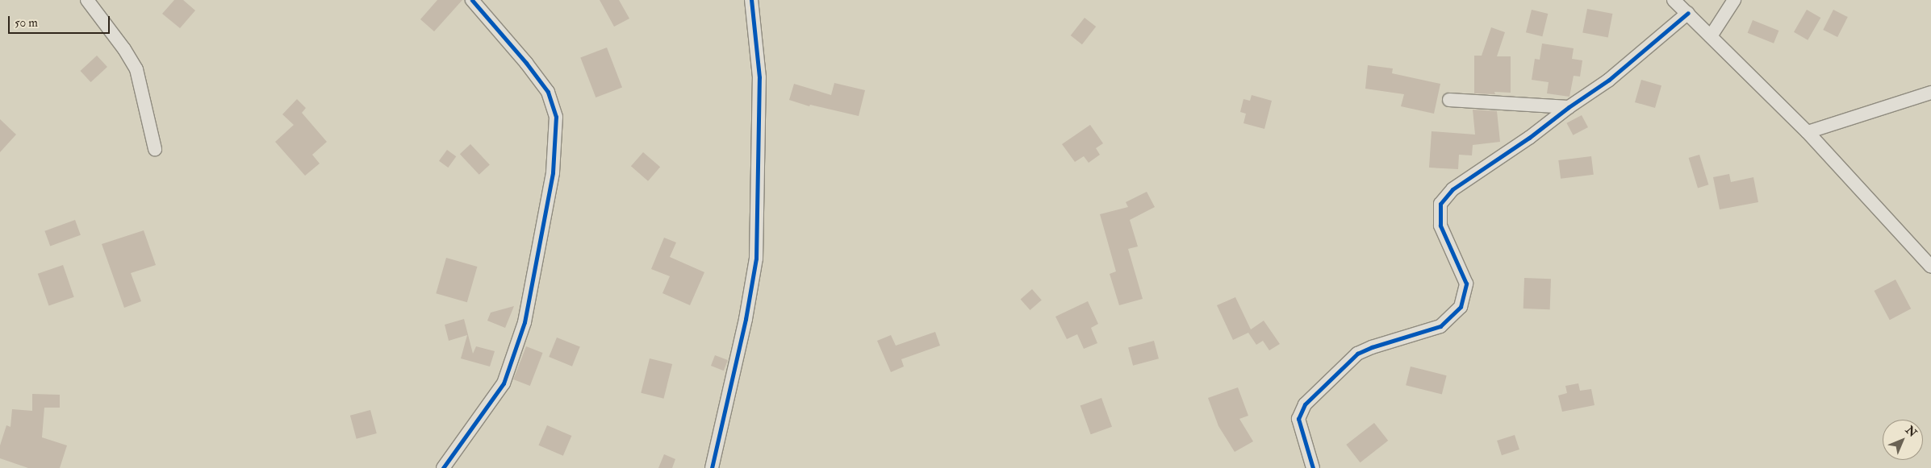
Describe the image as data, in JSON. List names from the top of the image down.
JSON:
{
  "scale_bar": "50 m",
  "north": "top right"
}
